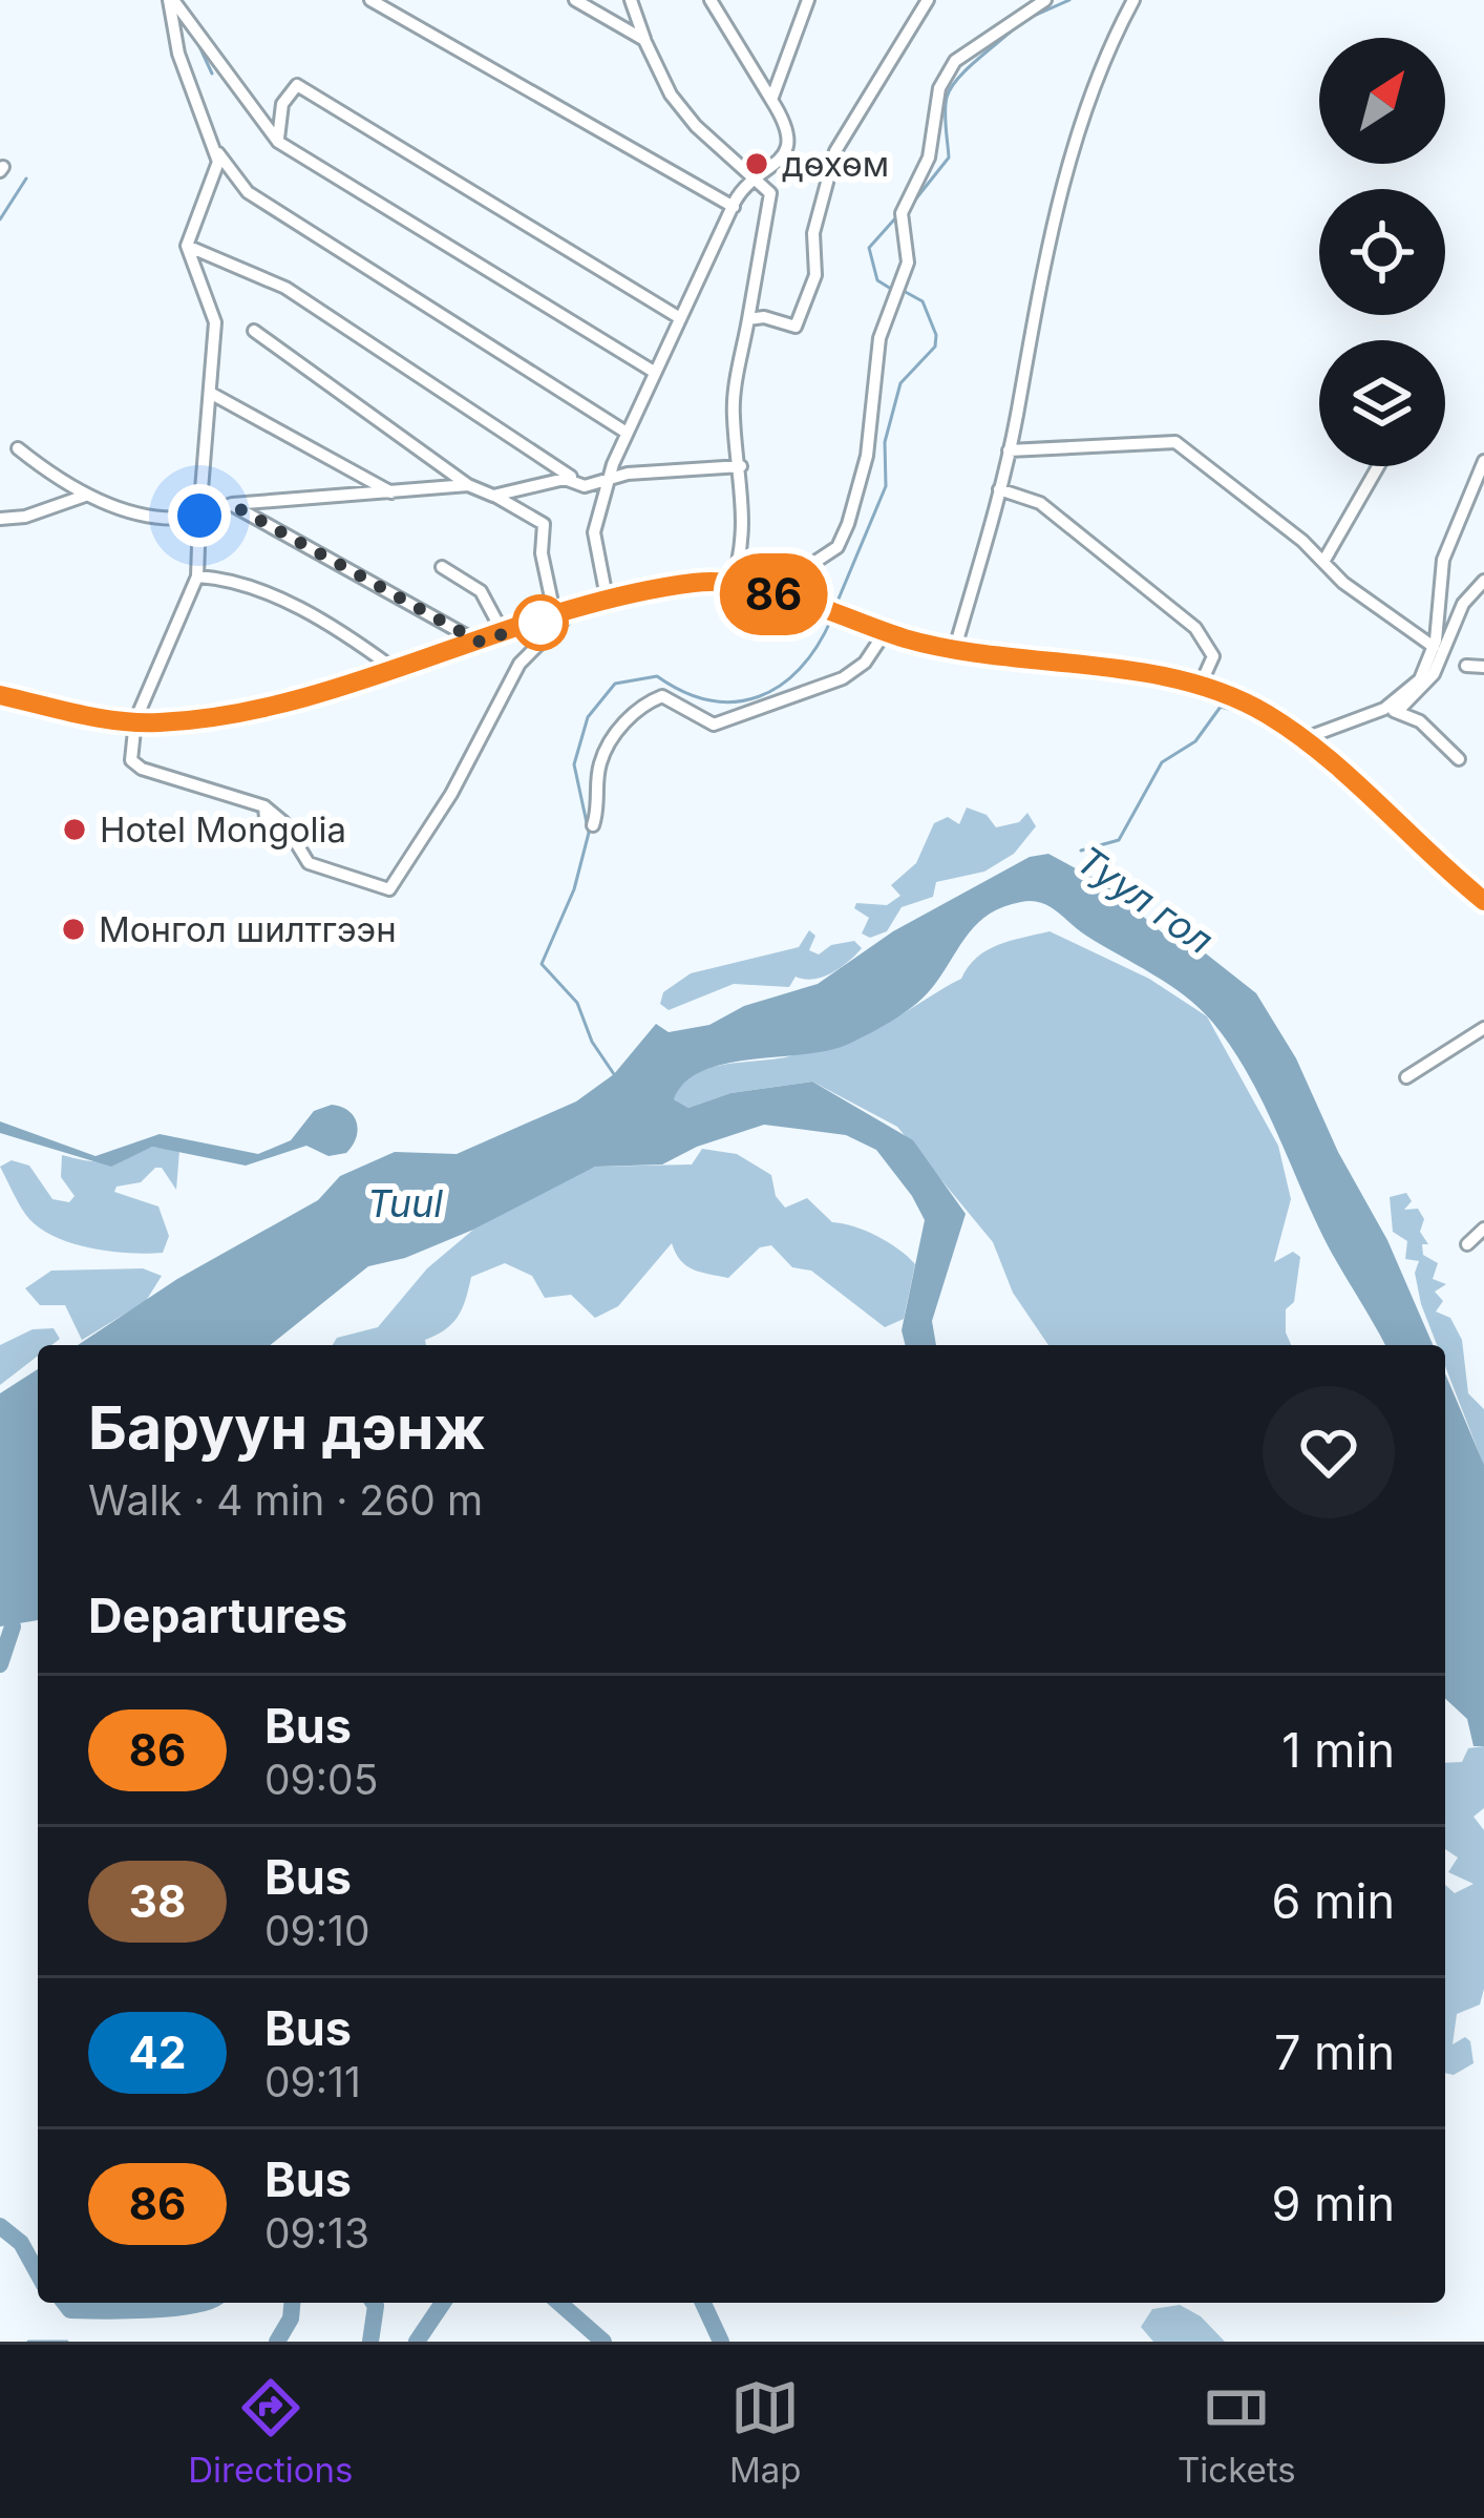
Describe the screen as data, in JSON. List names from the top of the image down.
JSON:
{
  "water": ["Туул гол", "Tuul"],
  "places": ["дөхөм", "Hotel Mongolia", "Монгол шилтгээн"],
  "lines": ["bus line 86"],
  "north": "top right",
  "page": {
    "on_map": "86",
    "heading": [
      ["Баруун дэнж", "Walk · 4 min · 260 m"],
      "Departures"
    ],
    "list": [
      {
        "mark": "86",
        "name": "Bus",
        "note": "09:05",
        "value": "1 min"
      },
      {
        "mark": "38",
        "name": "Bus",
        "note": "09:10",
        "value": "6 min"
      },
      {
        "mark": "42",
        "name": "Bus",
        "note": "09:11",
        "value": "7 min"
      },
      {
        "mark": "86",
        "name": "Bus",
        "note": "09:13",
        "value": "9 min"
      }
    ],
    "tabs": ["Directions", "Map", "Tickets"]
  }
}
